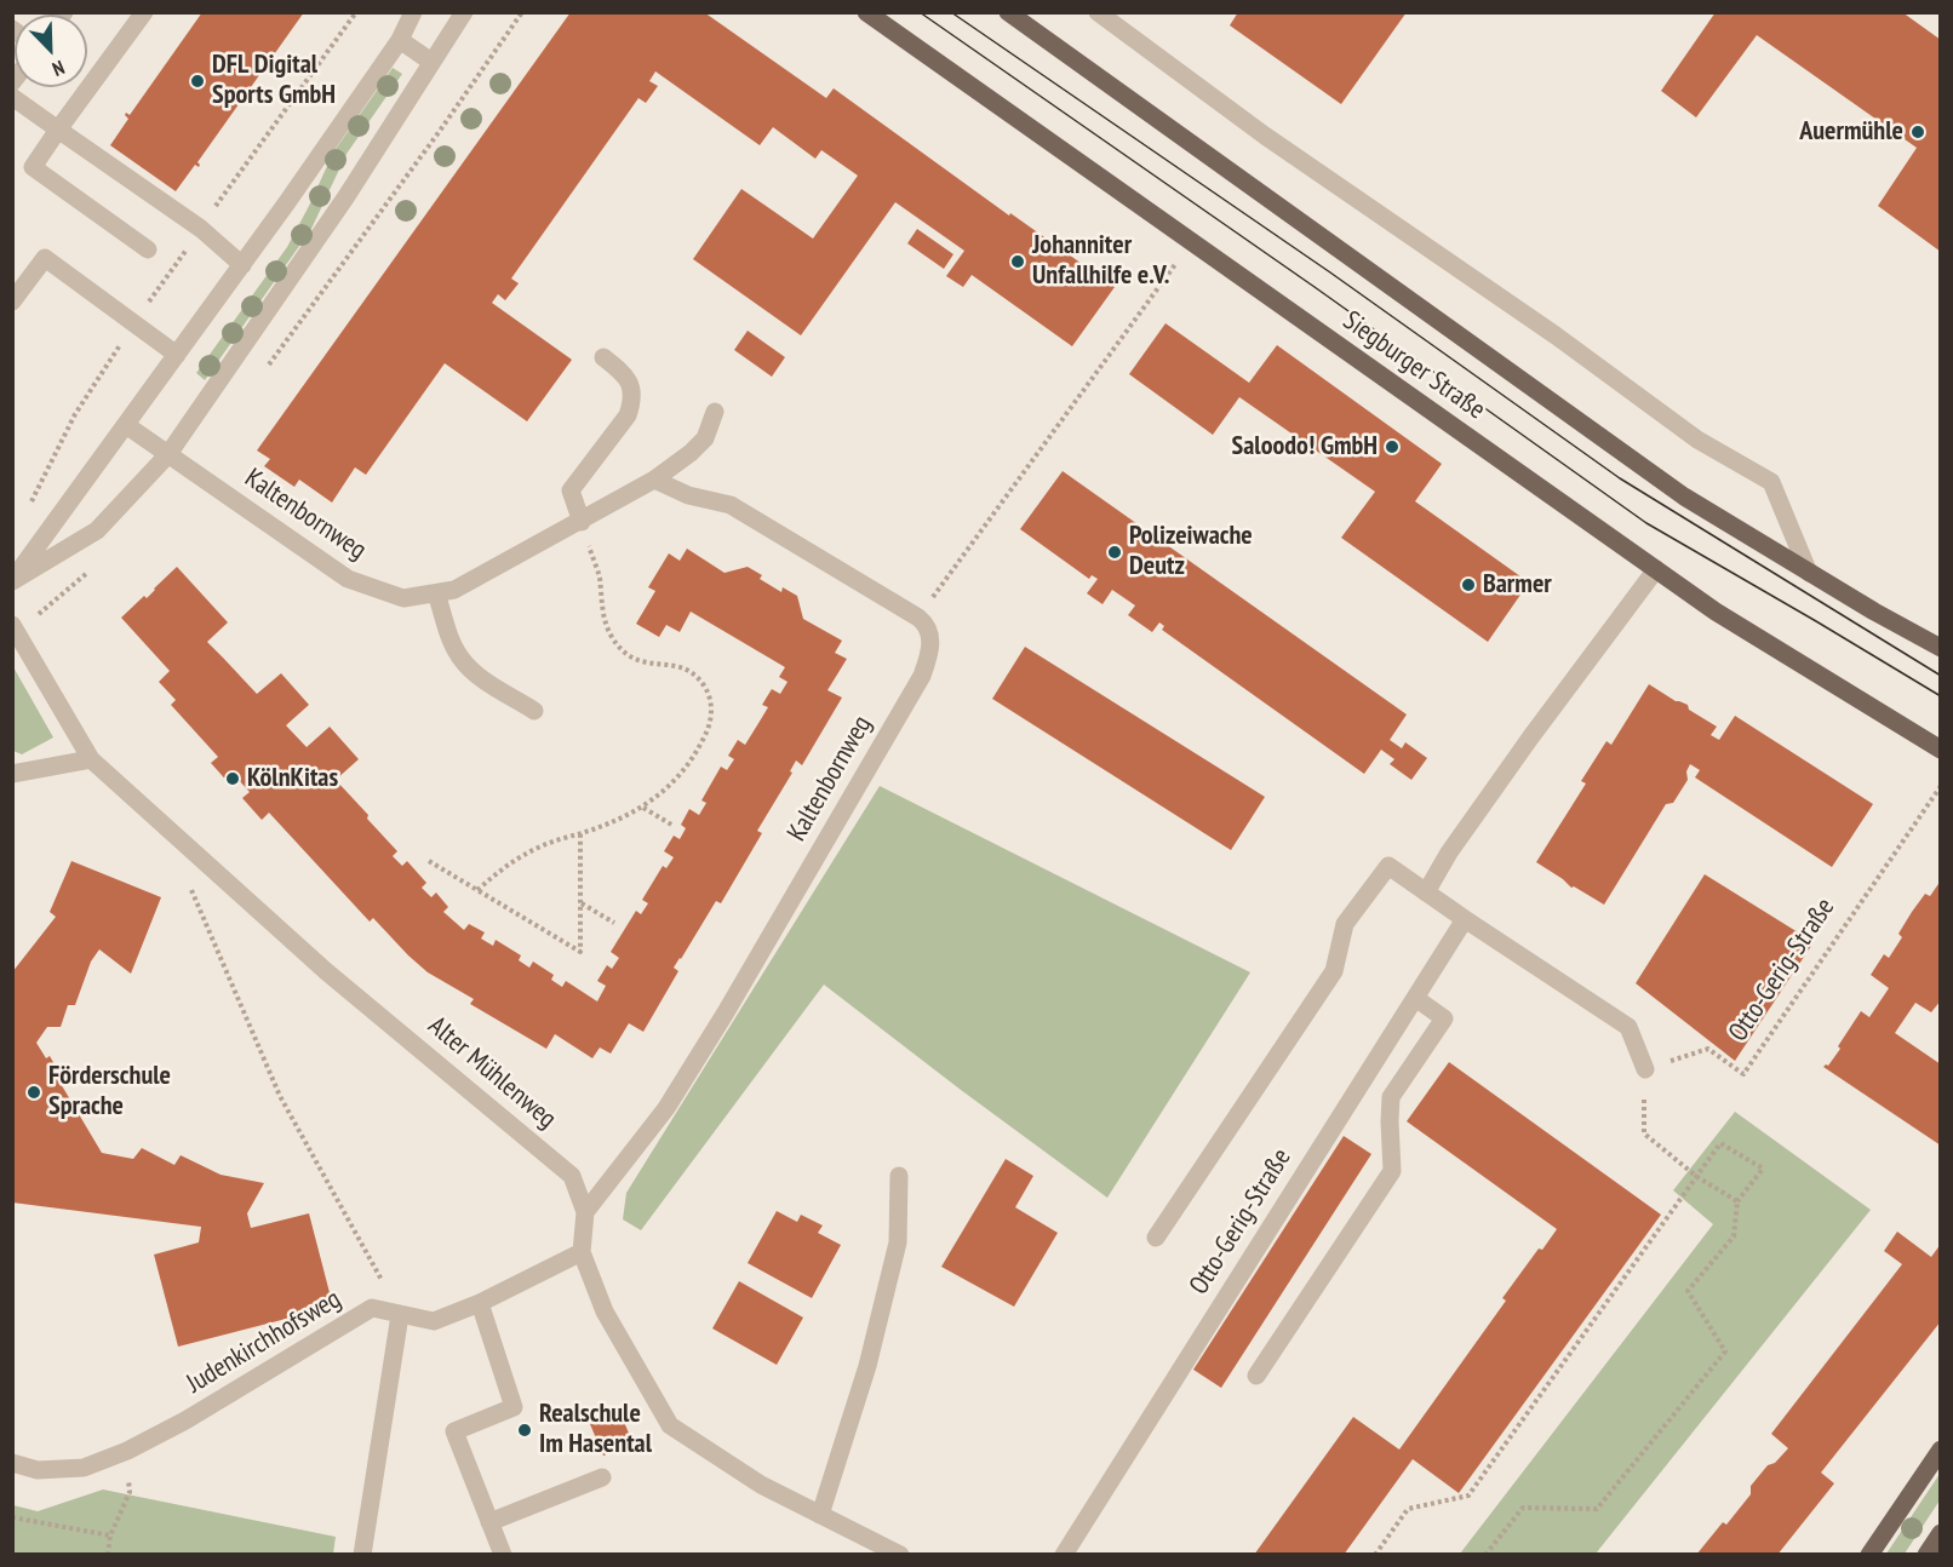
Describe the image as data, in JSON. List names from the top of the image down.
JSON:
{
  "streets": {
    "main road": ["Siegburger Straße"],
    "street": [
      "Kaltenbornweg",
      "Otto-Gerig-Straße",
      "Alter Mühlenweg",
      "Judenkirchhofsweg"
    ]
  },
  "crossings": [
    ["Kaltenbornweg", "Alter Mühlenweg"],
    ["Alter Mühlenweg", "Judenkirchhofsweg"]
  ],
  "places": [
    "DFL Digital Sports GmbH",
    "Auermühle",
    "Johanniter Unfallhilfe e.V.",
    "Saloodo! GmbH",
    "Polizeiwache Deutz",
    "Barmer",
    "KölnKitas",
    "Förderschule Sprache",
    "Realschule Im Hasental"
  ],
  "north": "bottom right"
}
